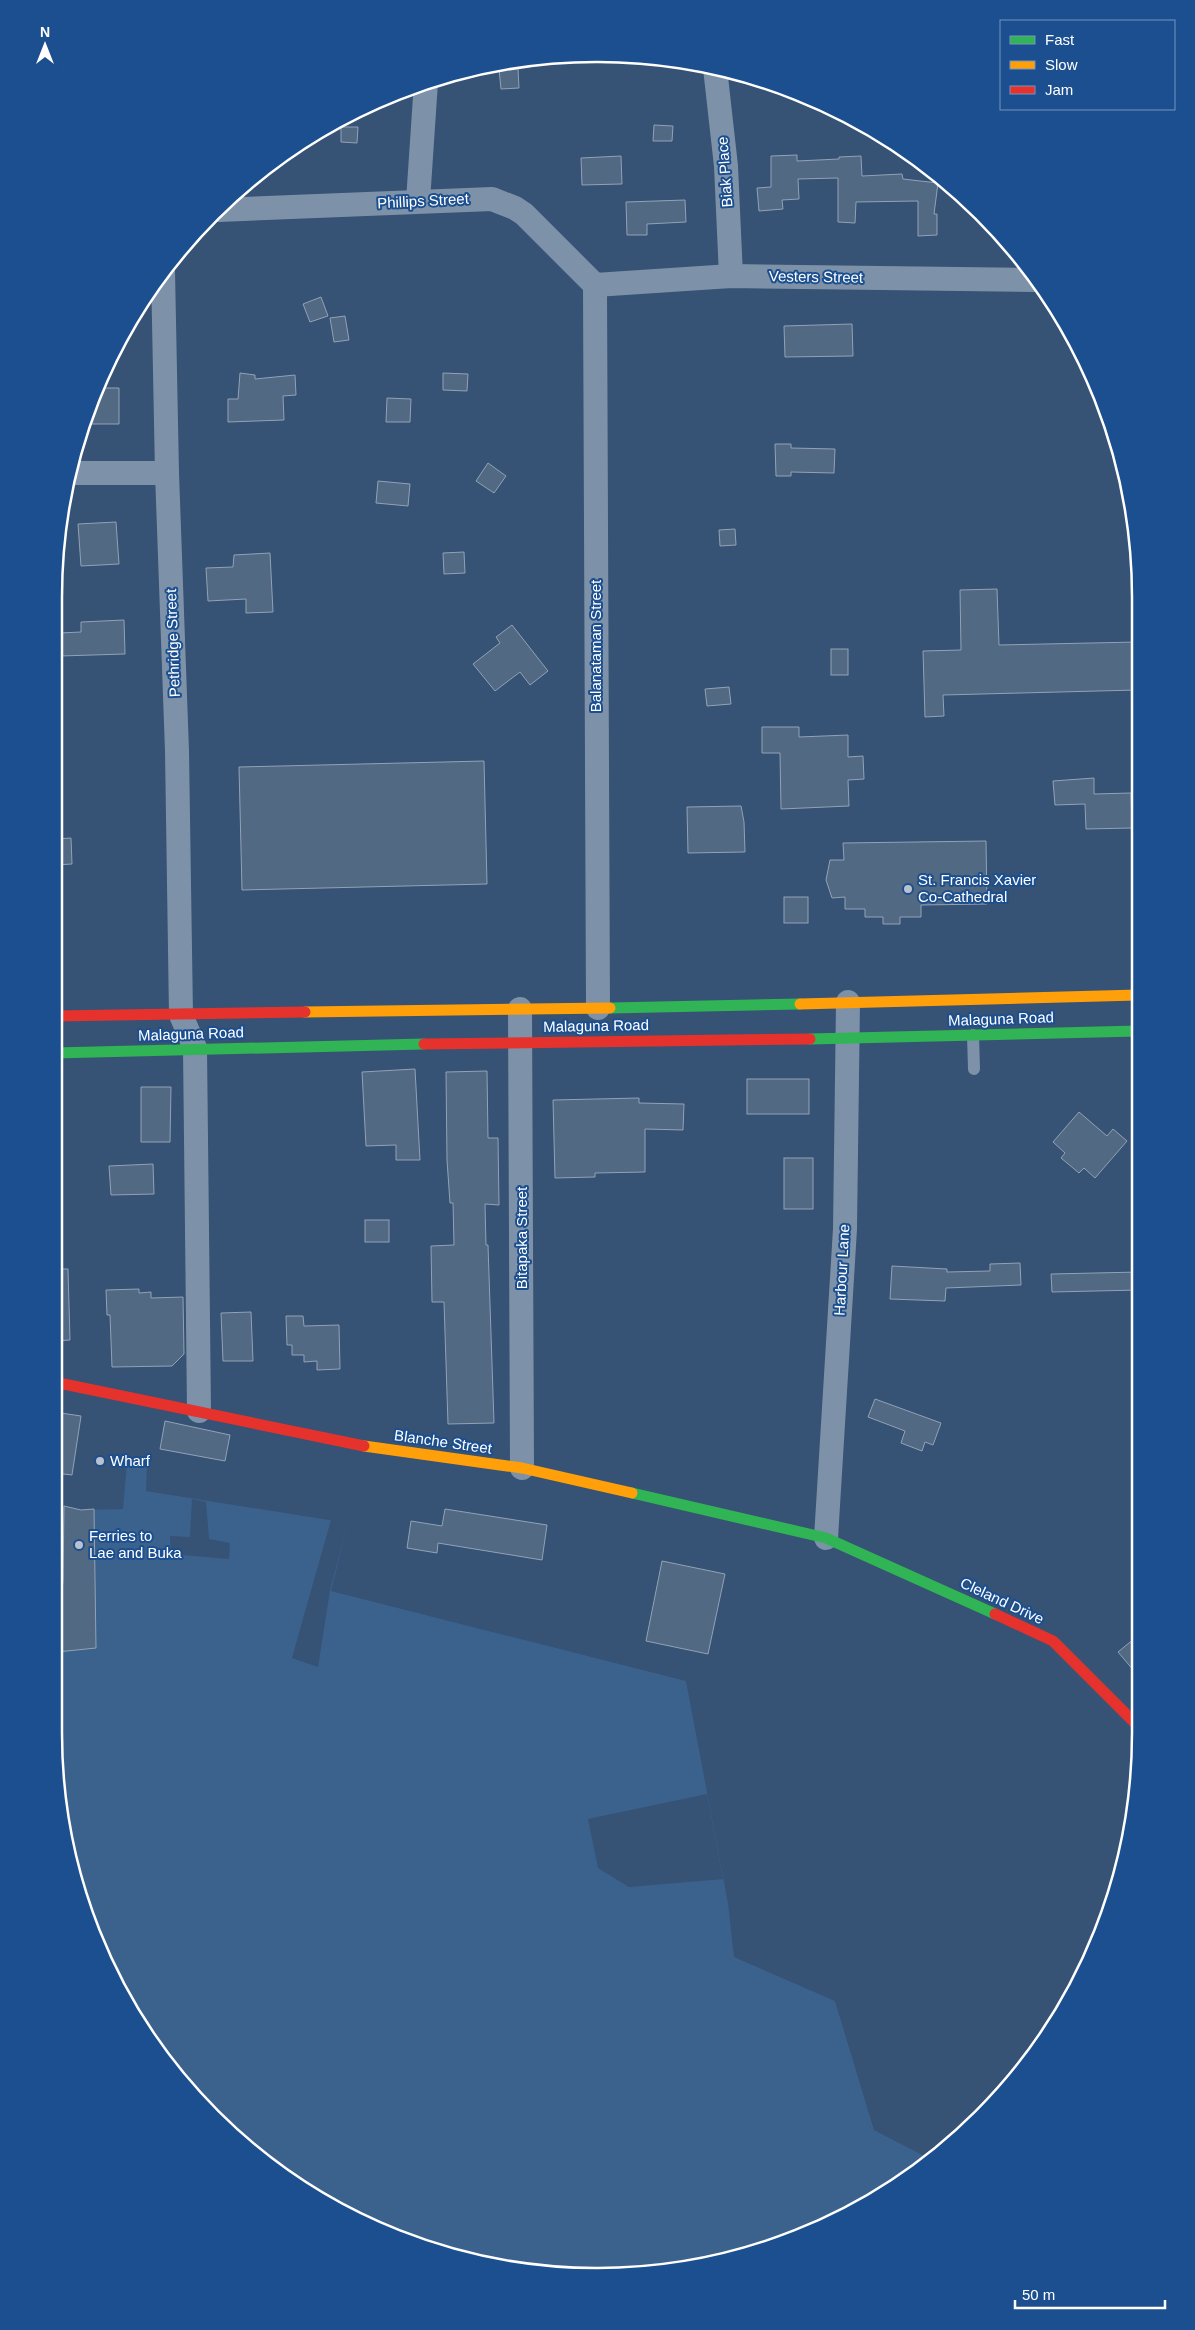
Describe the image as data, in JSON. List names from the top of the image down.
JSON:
{
  "streets": {
    "street": [
      "Biak Place",
      "Phillips Street",
      "Vesters Street",
      "Pethridge Street",
      "Balanataman Street",
      "Malaguna Road",
      "Bitapaka Street",
      "Harbour Lane",
      "Blanche Street",
      "Cleland Drive"
    ]
  },
  "crossings": [
    ["Biak Place", "Vesters Street"],
    ["Phillips Street", "Vesters Street"],
    ["Phillips Street", "Balanataman Street"],
    ["Vesters Street", "Balanataman Street"],
    ["Pethridge Street", "Malaguna Road"],
    ["Balanataman Street", "Malaguna Road"],
    ["Malaguna Road", "Bitapaka Street"],
    ["Malaguna Road", "Harbour Lane"],
    ["Bitapaka Street", "Blanche Street"],
    ["Harbour Lane", "Blanche Street"],
    ["Harbour Lane", "Cleland Drive"],
    ["Blanche Street", "Cleland Drive"]
  ],
  "places": ["St. Francis Xavier Co-Cathedral", "Wharf", "Ferries to Lae and Buka"],
  "legend": ["Fast", "Slow", "Jam"],
  "scale_bar": "50 m",
  "north": "top"
}
